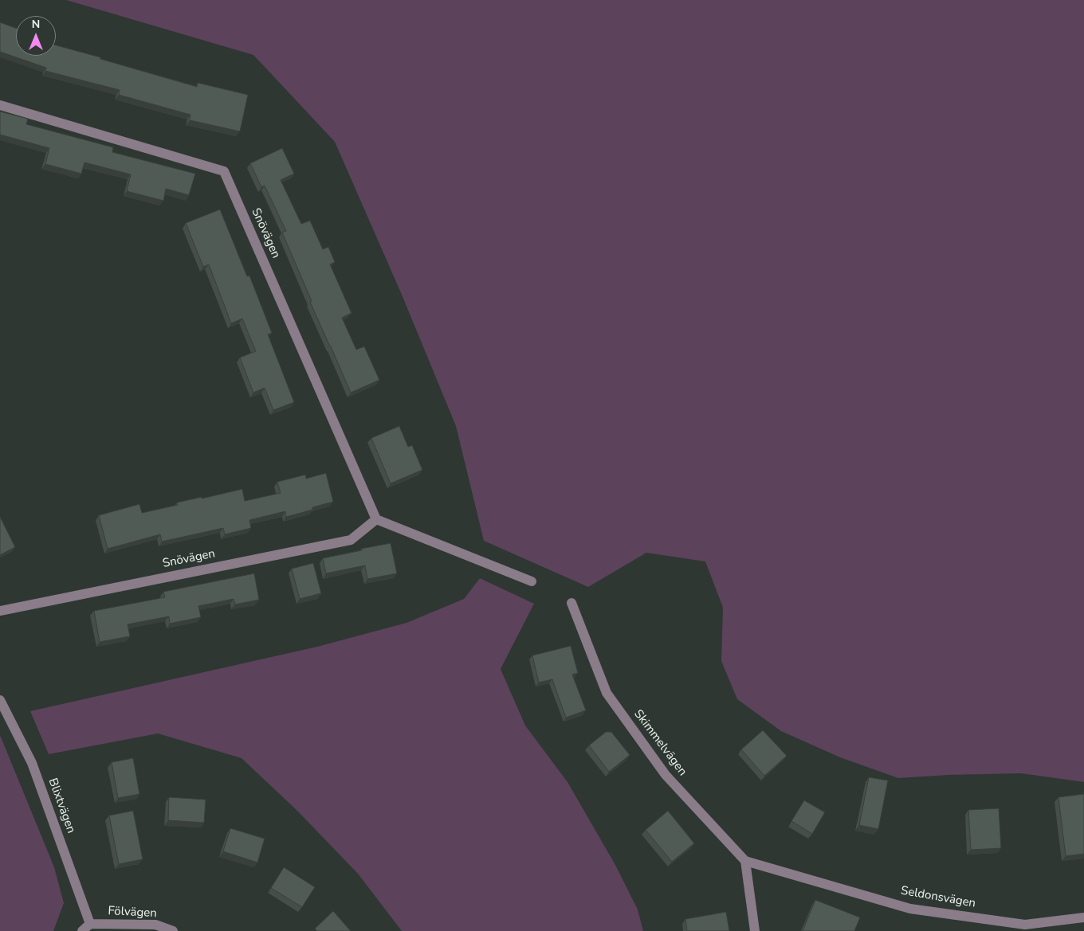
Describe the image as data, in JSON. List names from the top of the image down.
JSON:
{
  "streets": {
    "street": [
      "Snövägen",
      "Skimmelvägen",
      "Blixtvägen",
      "Seldonsvägen",
      "Fölvägen"
    ]
  },
  "crossings": [
    ["Skimmelvägen", "Seldonsvägen"],
    ["Blixtvägen", "Fölvägen"]
  ],
  "north": "top"
}
